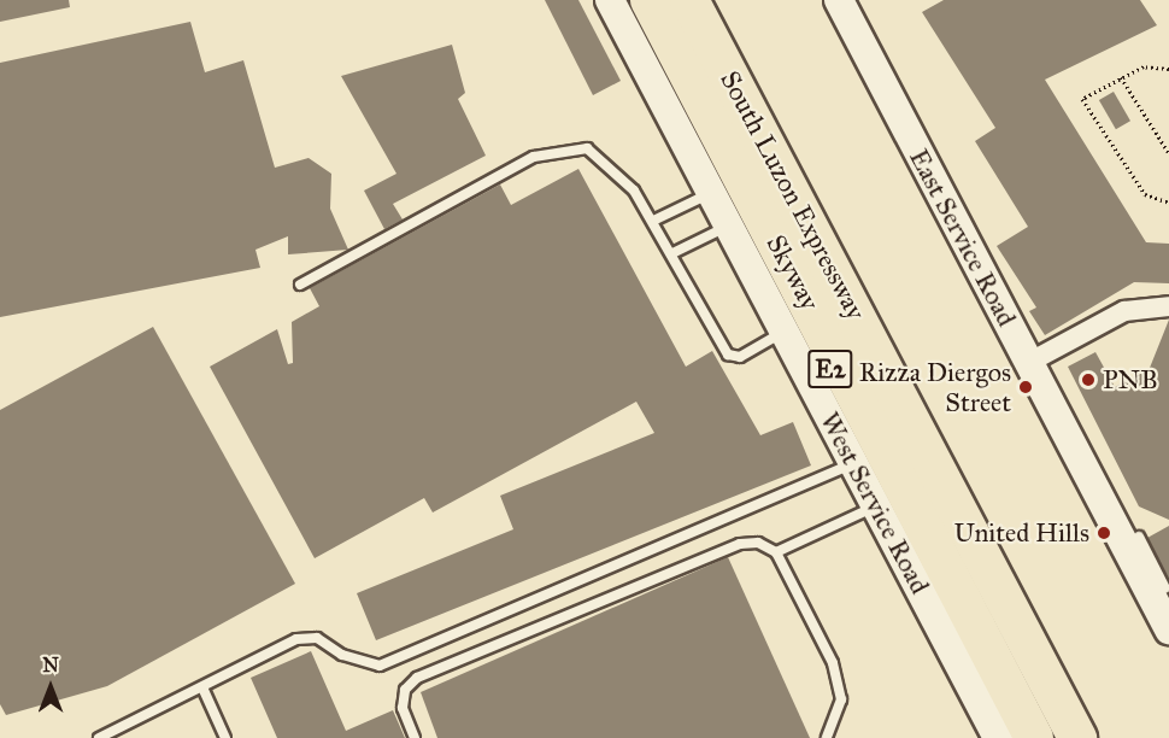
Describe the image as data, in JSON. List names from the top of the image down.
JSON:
{
  "streets": {
    "highway": ["South Luzon Expressway", "Skyway", "E2"],
    "main road": ["East Service Road", "West Service Road"]
  },
  "crossings": [
    ["South Luzon Expressway", "Skyway"]
  ],
  "places": ["PNB", "Rizza Diergos Street", "United Hills"],
  "north": "top"
}
